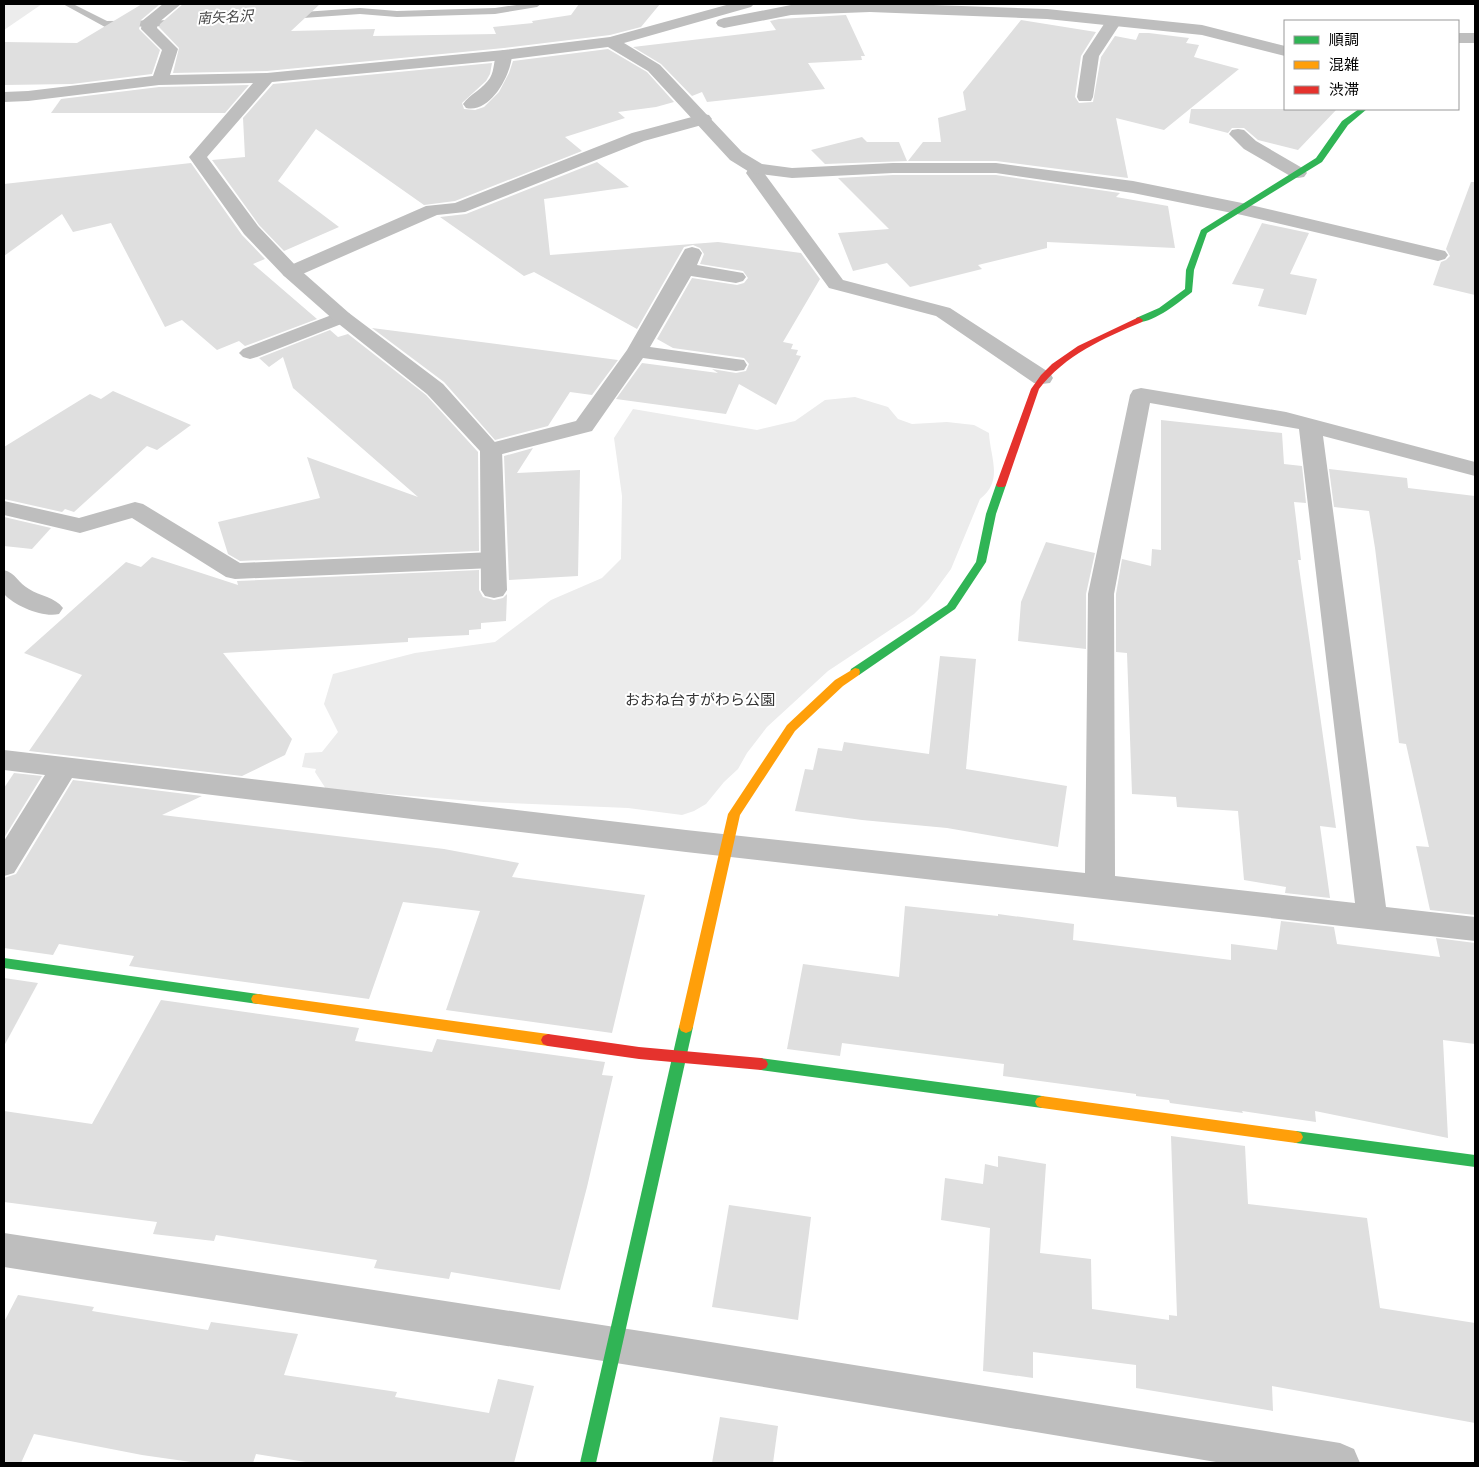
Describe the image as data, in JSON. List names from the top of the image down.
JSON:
{
  "water": ["南矢名沢"],
  "parks": ["おおね台すがわら公園"],
  "legend": ["順調", "混雑", "渋滞"]
}
